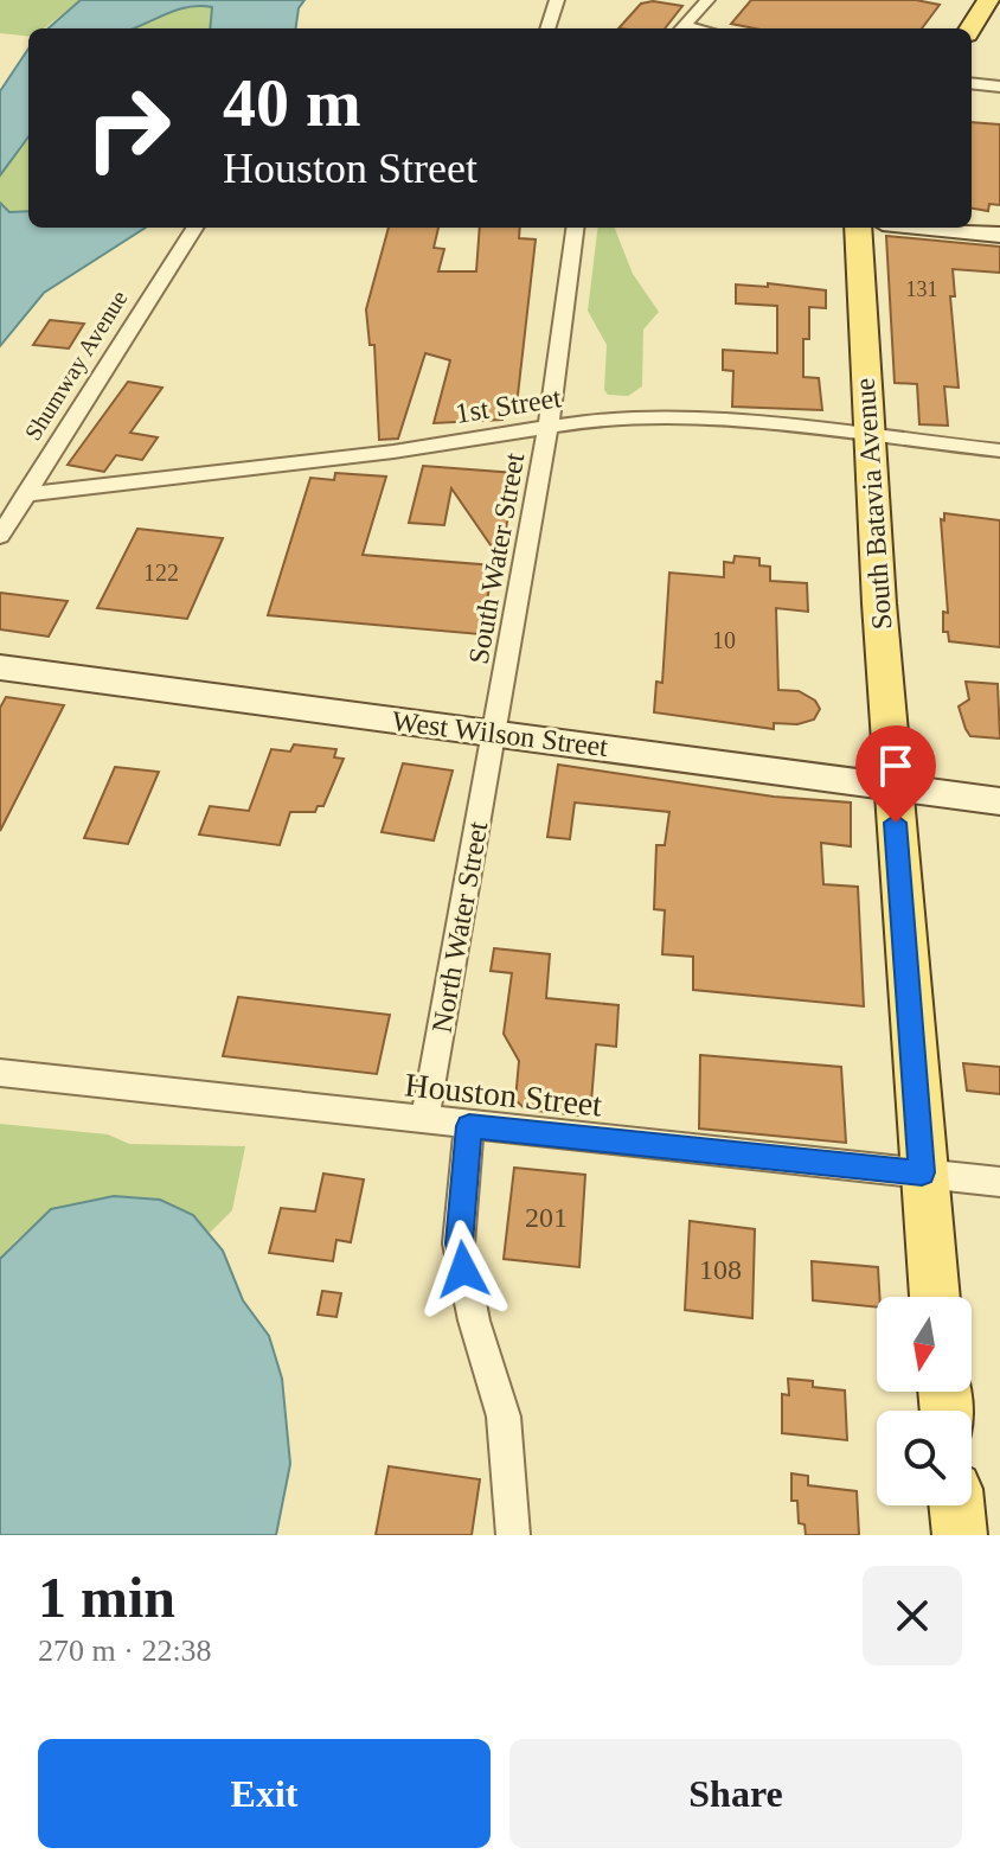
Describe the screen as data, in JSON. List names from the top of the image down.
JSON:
{
  "streets": {
    "main road": ["South Batavia Avenue", "West Wilson Street"],
    "street": [
      "Shumway Avenue",
      "1st Street",
      "South Water Street",
      "North Water Street",
      "Houston Street"
    ]
  },
  "crossings": [
    ["Shumway Avenue", "1st Street"],
    ["1st Street", "South Batavia Avenue"],
    ["1st Street", "South Water Street"],
    ["South Batavia Avenue", "West Wilson Street"],
    ["South Batavia Avenue", "Houston Street"],
    ["South Water Street", "West Wilson Street"],
    ["South Water Street", "North Water Street"],
    ["West Wilson Street", "North Water Street"],
    ["North Water Street", "Houston Street"]
  ],
  "house_numbers": [
    "131",
    "122",
    "10",
    "201",
    "108"
  ],
  "north": "bottom",
  "page": {
    "turn": ["40 m", "Houston Street"],
    "heading": ["1 min", "270 m · 22:38"],
    "buttons": ["Exit", "Share"]
  }
}
